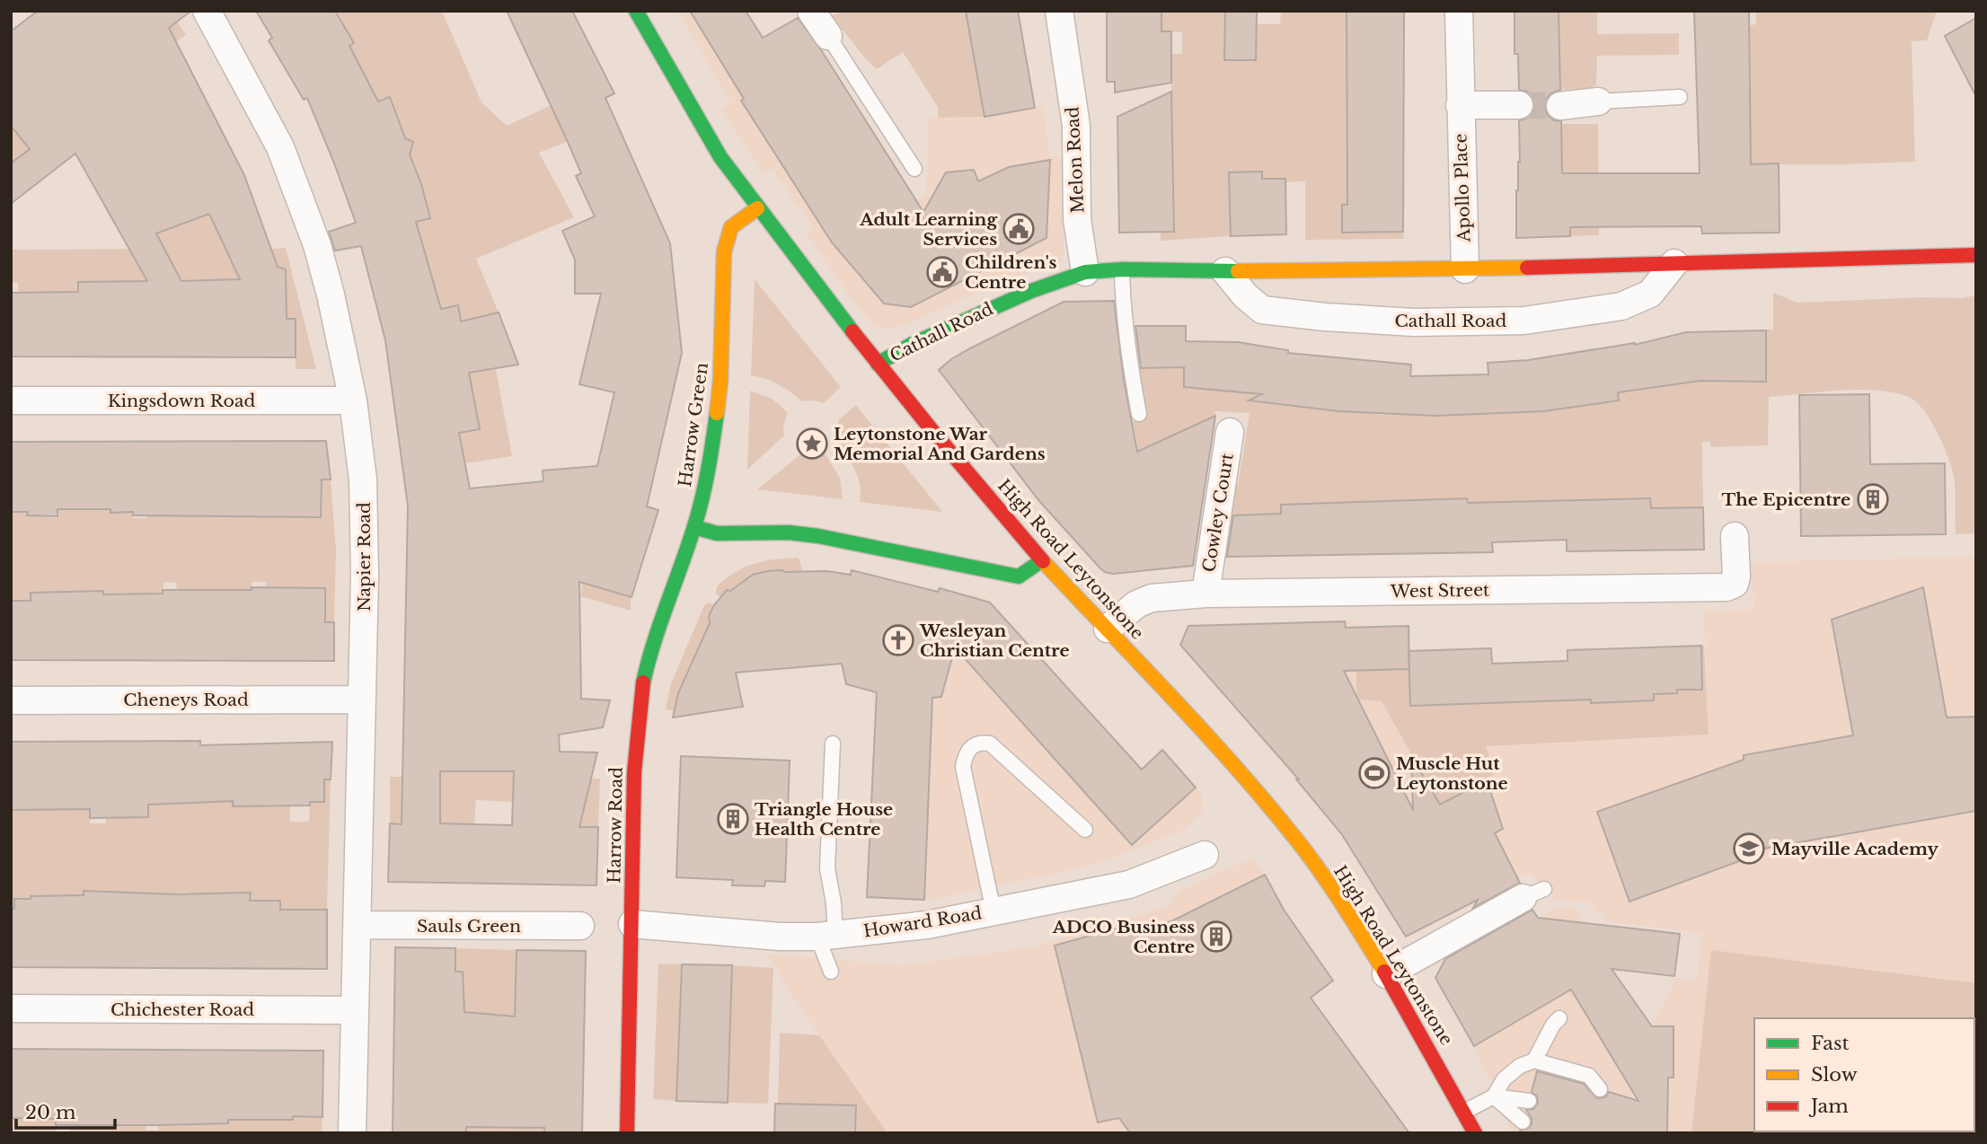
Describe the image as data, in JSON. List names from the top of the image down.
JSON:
{
  "streets": {
    "main road": [
      "Cathall Road",
      "Harrow Green",
      "High Road Leytonstone",
      "Harrow Road"
    ],
    "street": [
      "Melon Road",
      "Apollo Place",
      "Kingsdown Road",
      "Cowley Court",
      "Napier Road",
      "West Street",
      "Cheneys Road",
      "Howard Road",
      "Sauls Green",
      "Chichester Road"
    ]
  },
  "crossings": [
    ["Melon Road", "Cathall Road"],
    ["Apollo Place", "Cathall Road"],
    ["Cathall Road", "High Road Leytonstone"],
    ["Kingsdown Road", "Napier Road"],
    ["Harrow Green", "High Road Leytonstone"],
    ["Harrow Green", "Harrow Road"],
    ["Cowley Court", "West Street"],
    ["Napier Road", "Cheneys Road"],
    ["Napier Road", "Sauls Green"],
    ["Napier Road", "Chichester Road"],
    ["High Road Leytonstone", "West Street"],
    ["Harrow Road", "Howard Road"]
  ],
  "places": {
    "public building": ["Adult Learning Services", "Children's Centre"],
    "place": ["Leytonstone War Memorial And Gardens"],
    "building": ["The Epicentre", "Triangle House Health Centre", "ADCO Business Centre"],
    "church": ["Wesleyan Christian Centre"],
    "sports": ["Muscle Hut Leytonstone"],
    "school or university": ["Mayville Academy"]
  },
  "legend": ["Fast", "Slow", "Jam"],
  "scale_bar": "20 m"
}
